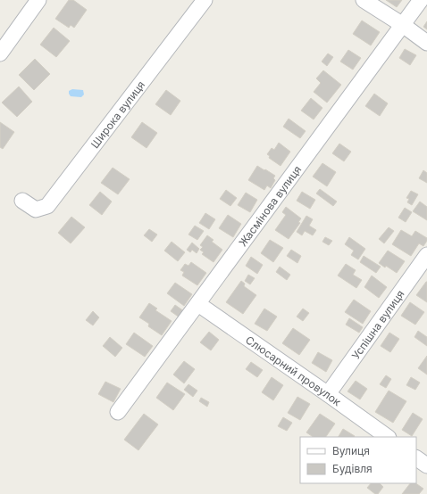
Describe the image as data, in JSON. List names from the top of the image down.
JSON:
{
  "streets": {
    "street": [
      "Широка вулиця",
      "Жасмінова вулиця",
      "Успішна вулиця",
      "Слюсарний провулок"
    ]
  },
  "crossings": [
    ["Жасмінова вулиця", "Слюсарний провулок"],
    ["Успішна вулиця", "Слюсарний провулок"]
  ],
  "legend": ["Вулиця", "Будівля"]
}
